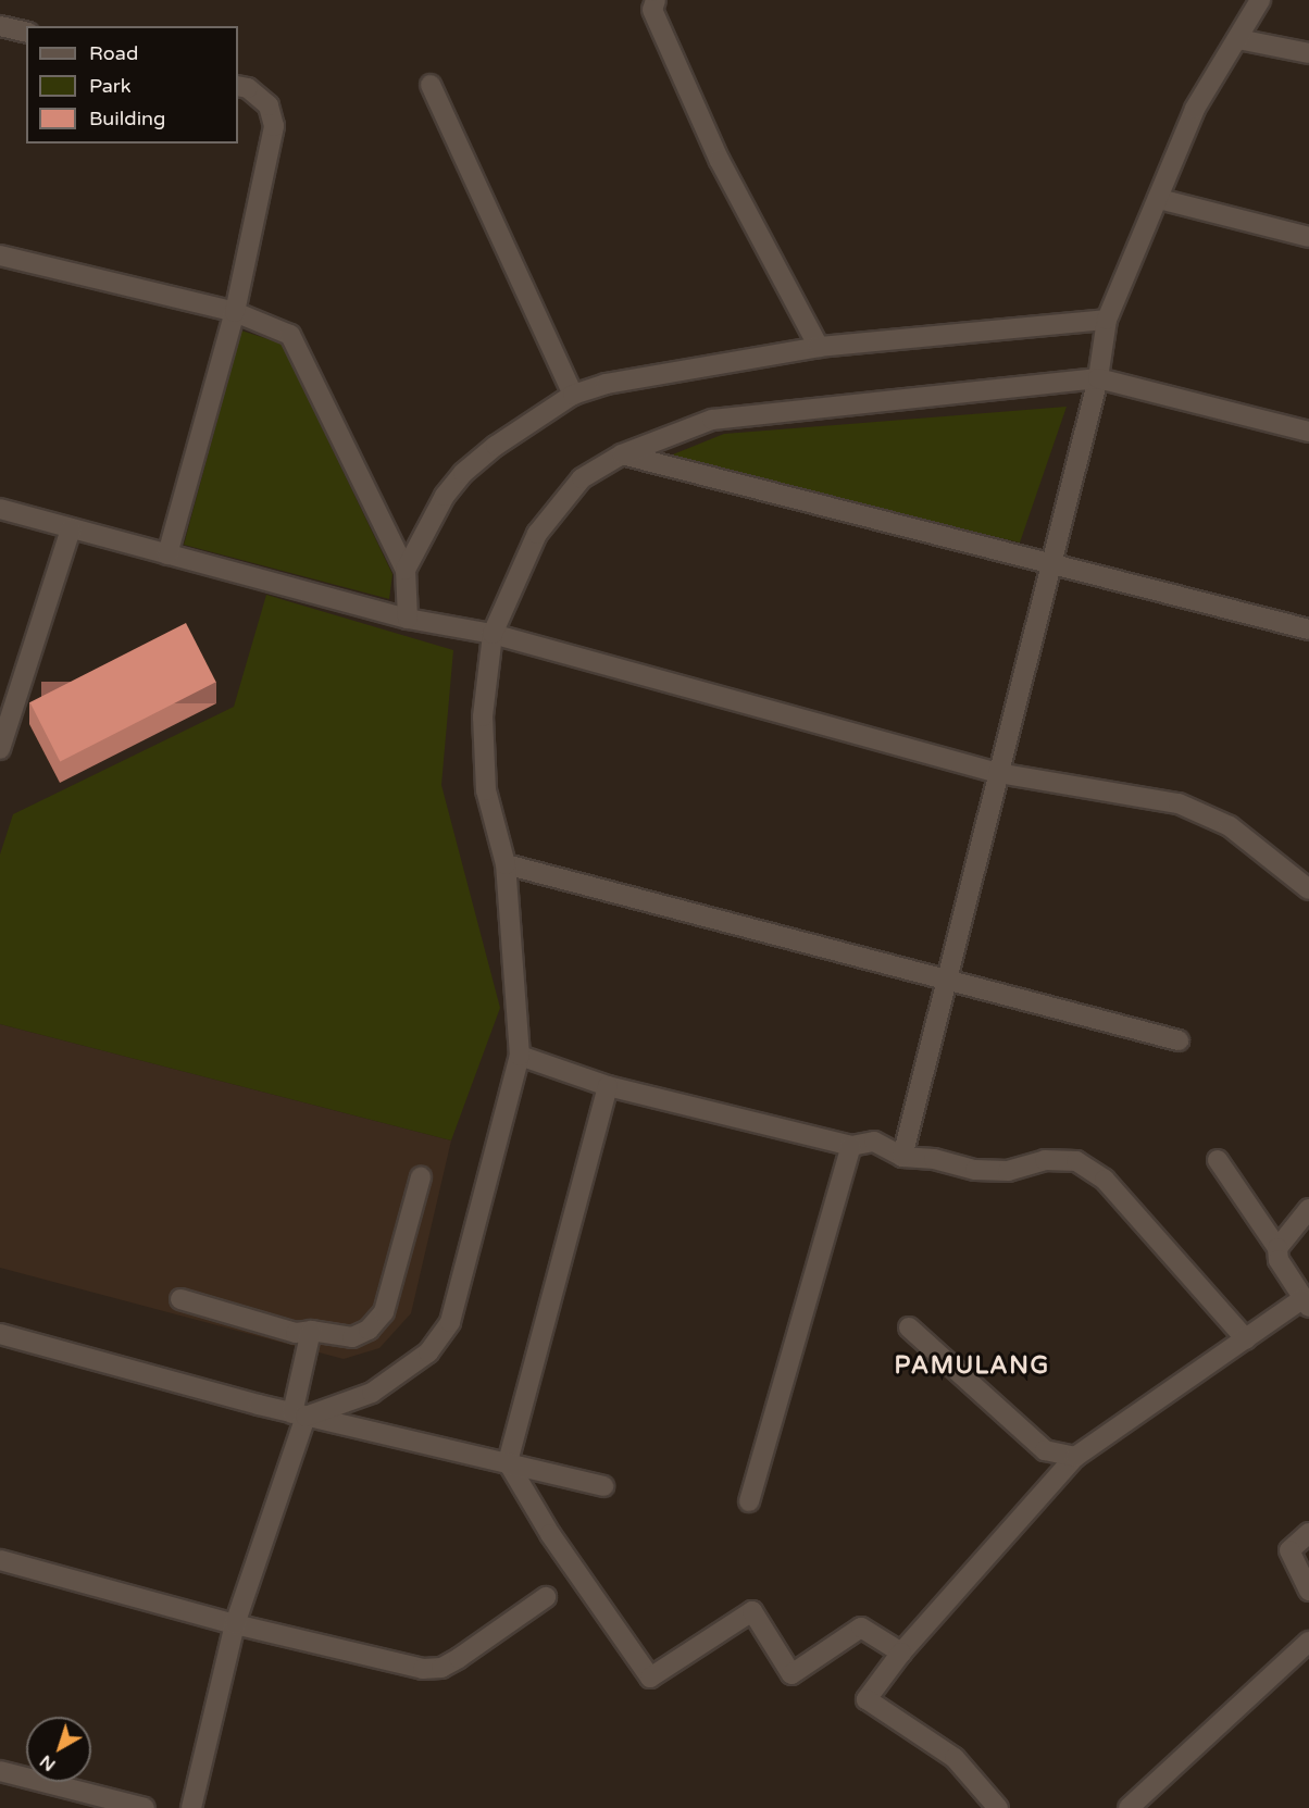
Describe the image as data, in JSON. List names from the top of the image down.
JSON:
{
  "districts": ["PAMULANG"],
  "legend": ["Road", "Park", "Building"],
  "north": "bottom left"
}
